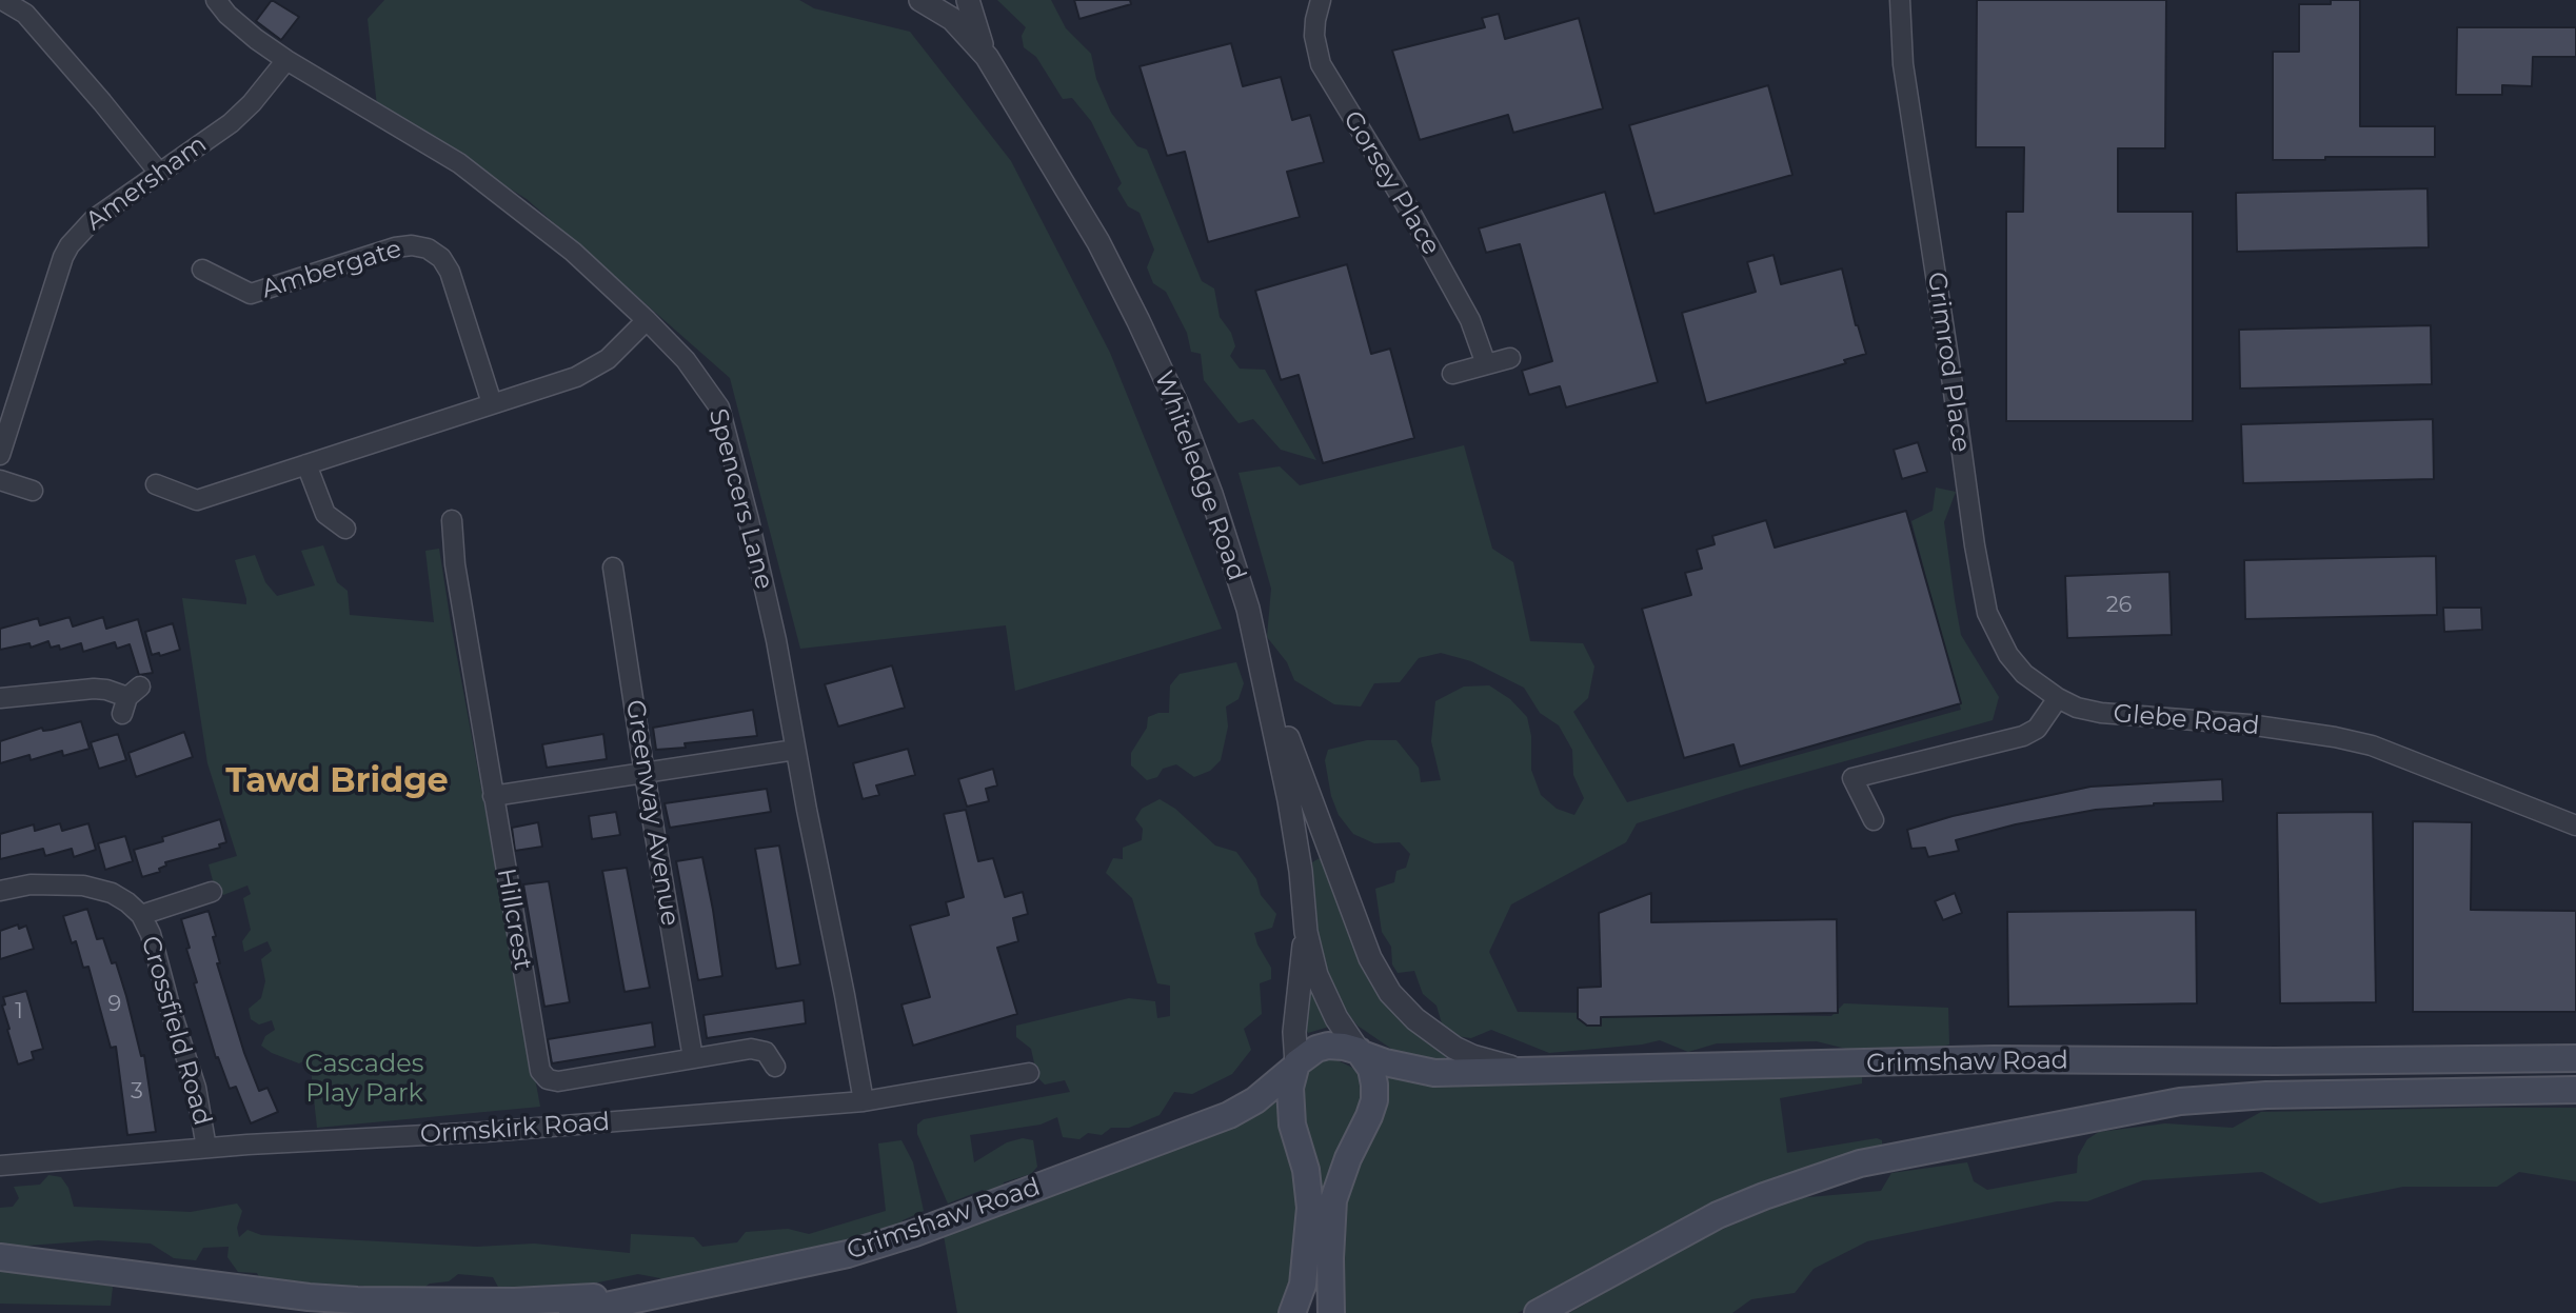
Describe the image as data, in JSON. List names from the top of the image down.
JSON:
{
  "streets": {
    "main road": ["Grimshaw Road"],
    "street": [
      "Amersham",
      "Gorsey Place",
      "Ambergate",
      "Grimrod Place",
      "Whiteledge Road",
      "Spencers Lane",
      "Glebe Road",
      "Greenway Avenue",
      "Hillcrest",
      "Crossfield Road",
      "Ormskirk Road"
    ]
  },
  "crossings": [
    ["Amersham", "Spencers Lane"],
    ["Grimrod Place", "Glebe Road"],
    ["Whiteledge Road", "Grimshaw Road"],
    ["Spencers Lane", "Ormskirk Road"],
    ["Greenway Avenue", "Hillcrest"],
    ["Crossfield Road", "Ormskirk Road"]
  ],
  "districts": ["Tawd Bridge"],
  "parks": ["Cascades Play Park"],
  "house_numbers": [
    "26",
    "9",
    "1",
    "3"
  ]
}
